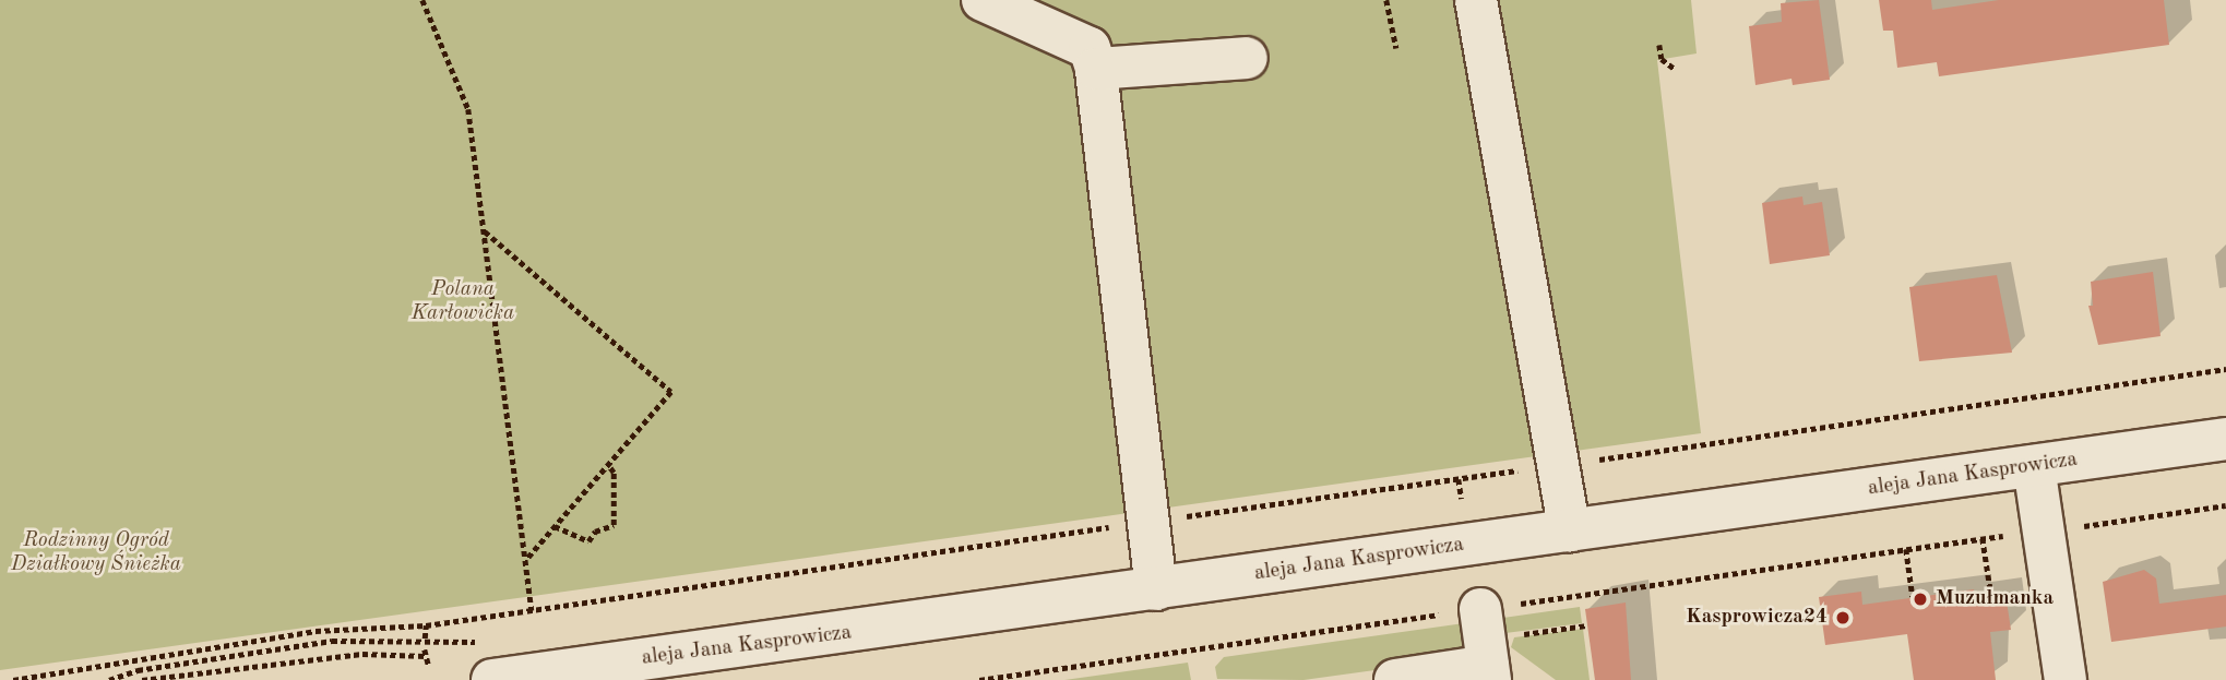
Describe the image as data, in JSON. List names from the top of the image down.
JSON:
{
  "streets": {
    "street": ["aleja Jana Kasprowicza"]
  },
  "parks": ["Polana Karłowicka", "Rodzinny Ogród Działkowy Śnieżka"],
  "places": ["Muzułmanka", "Kasprowicza24"]
}
